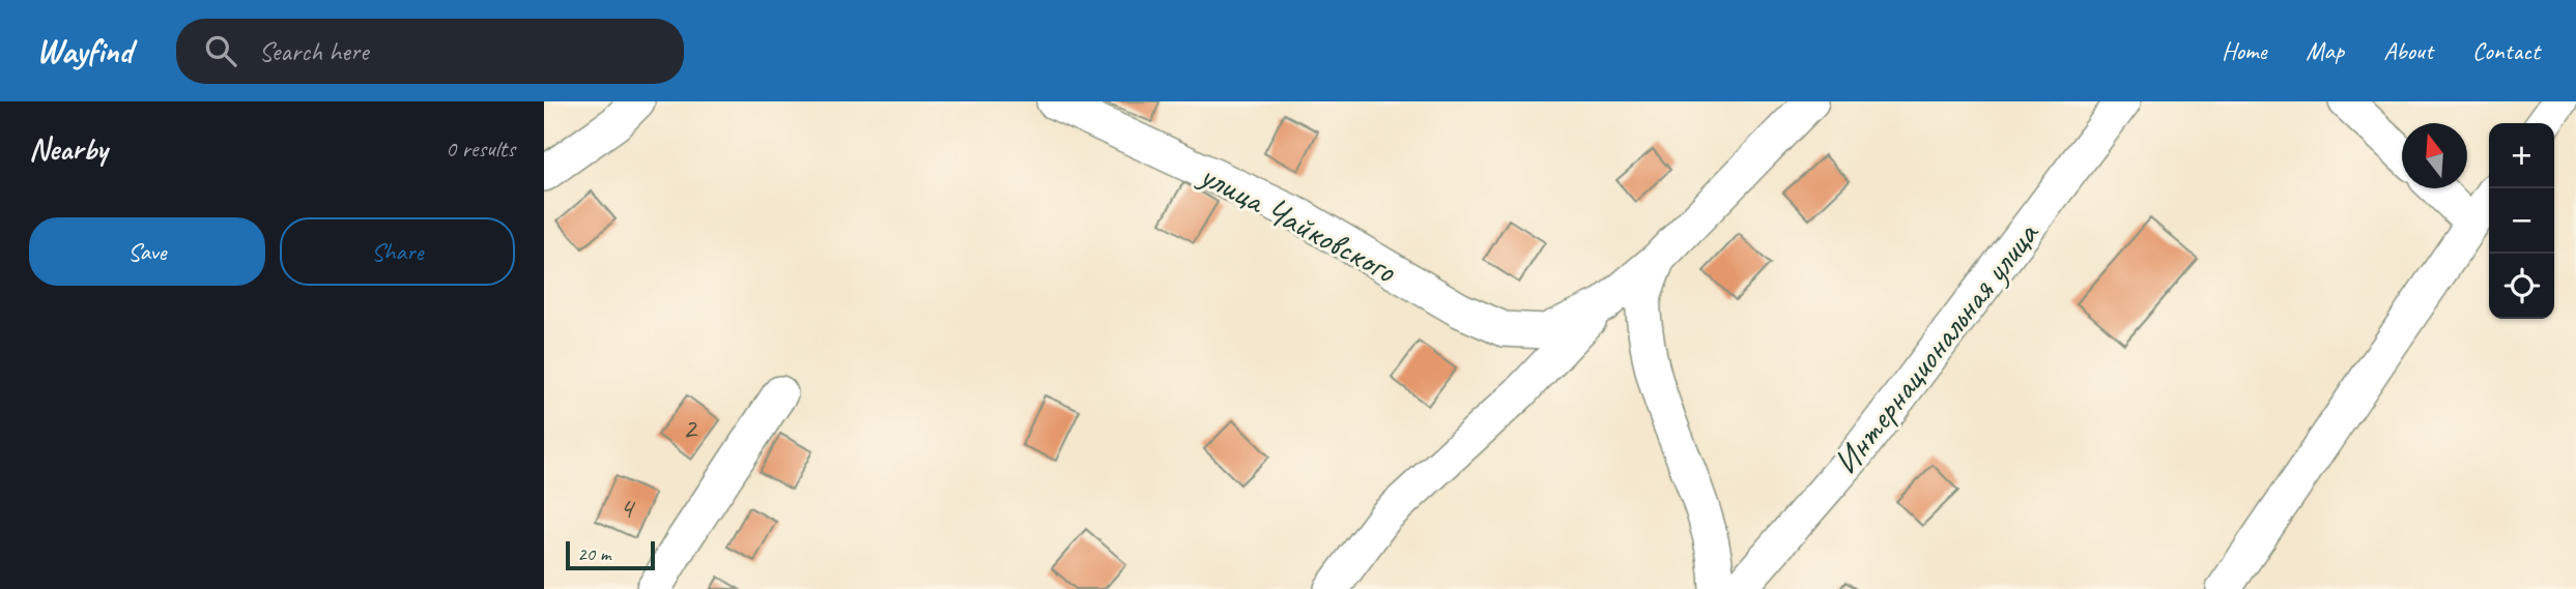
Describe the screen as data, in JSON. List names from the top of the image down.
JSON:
{
  "streets": {
    "street": ["улица Чайковского", "Интернациональная улица"]
  },
  "house_numbers": ["2", "4"],
  "scale_bar": "20 m",
  "north": "top",
  "page": {
    "header": "Wayfind",
    "search": "Search here",
    "nav": [
      "Home",
      "Map",
      "About",
      "Contact"
    ],
    "heading": ["Nearby", "0 results"],
    "map_buttons": ["+", "−"],
    "buttons": ["Save", "Share"],
    "scale": "20 m"
  }
}
